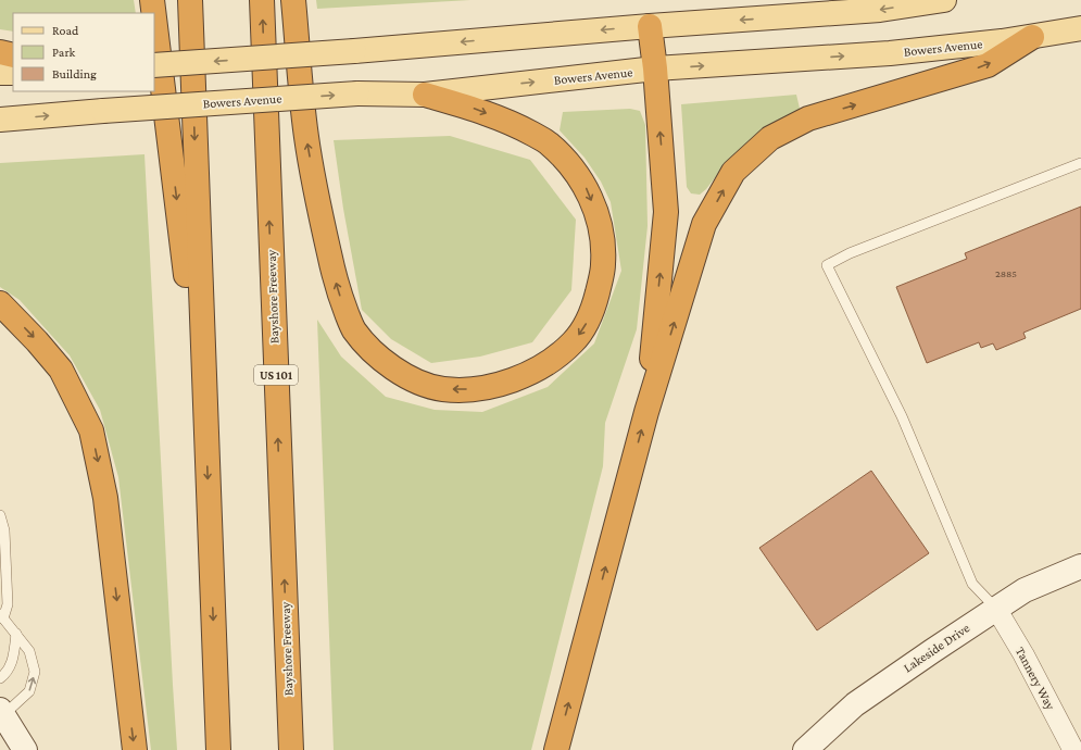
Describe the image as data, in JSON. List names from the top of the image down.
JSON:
{
  "streets": {
    "highway": ["Bayshore Freeway", "US 101"],
    "main road": ["Bowers Avenue"],
    "street": ["Lakeside Drive", "Tannery Way"]
  },
  "crossings": [
    ["Lakeside Drive", "Tannery Way"]
  ],
  "house_numbers": ["2885"],
  "legend": ["Road", "Park", "Building"]
}
